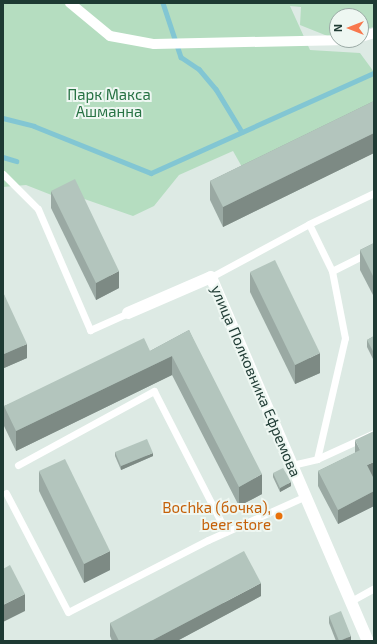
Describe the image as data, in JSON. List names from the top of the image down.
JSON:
{
  "streets": {
    "street": ["улица Полковника Ефремова"]
  },
  "parks": ["Парк Макса Ашманна"],
  "places": ["Bochka (бочка), beer store"],
  "north": "left"
}
